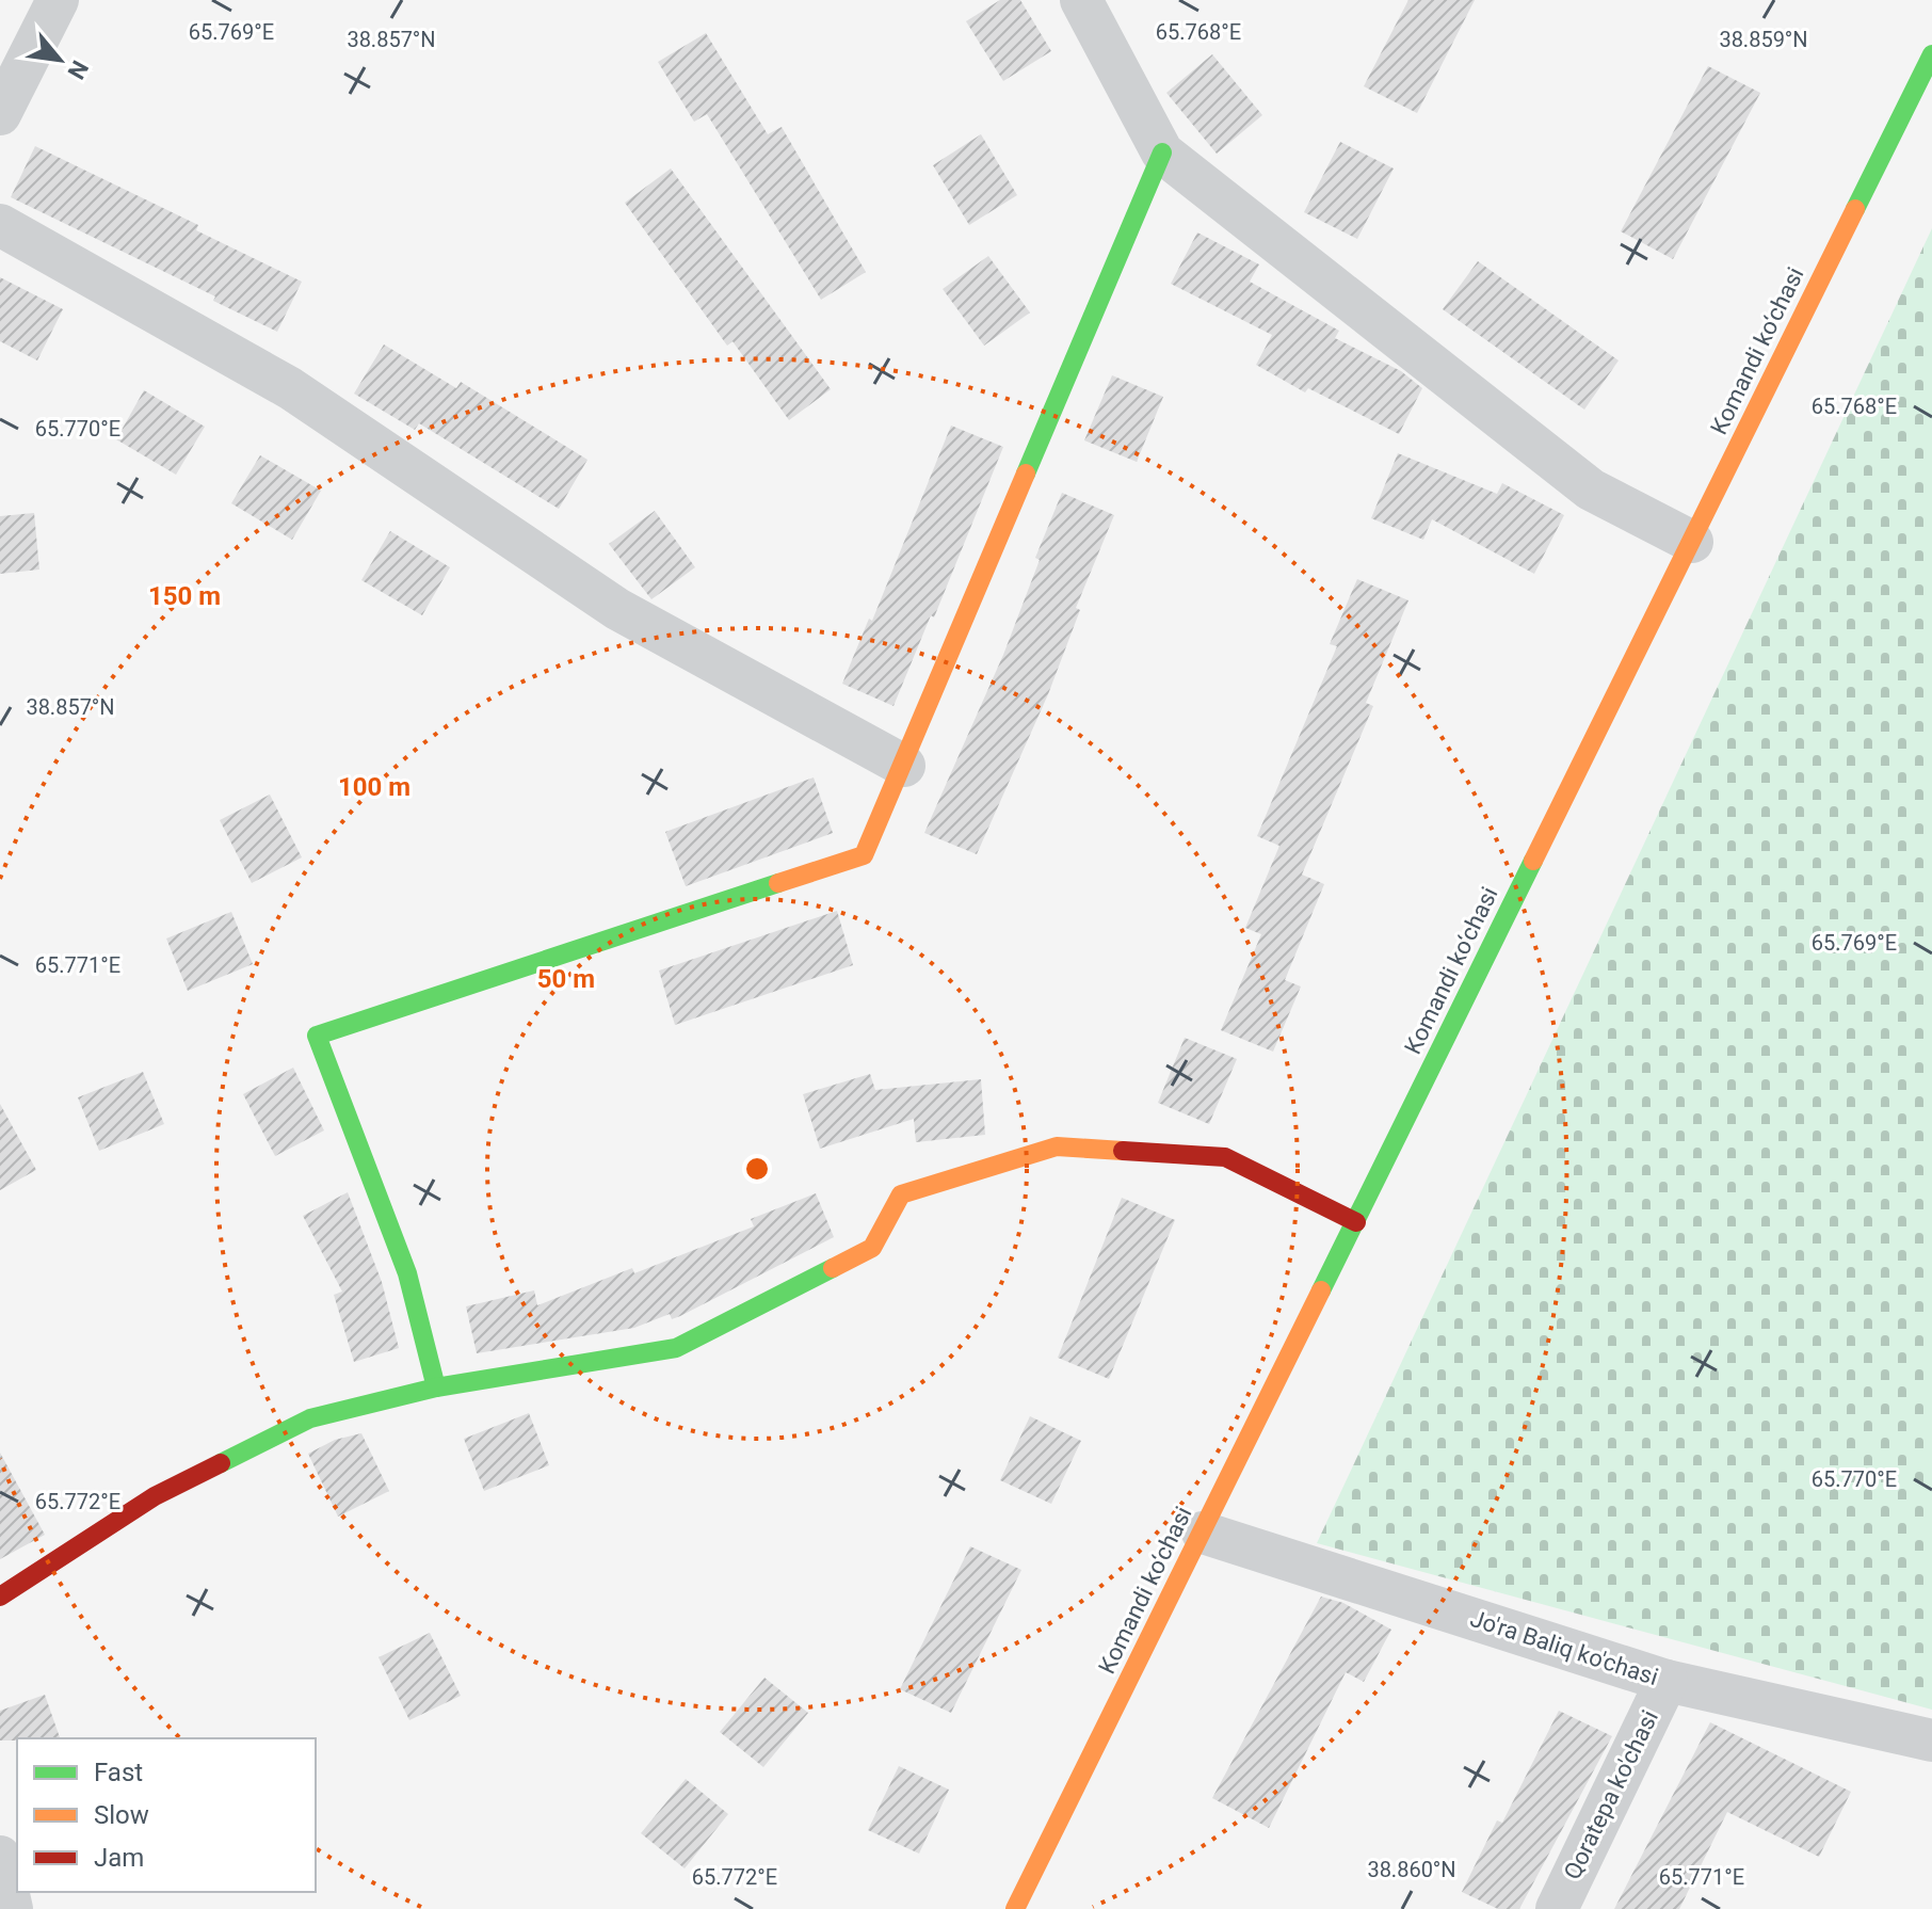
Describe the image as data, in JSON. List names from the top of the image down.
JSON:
{
  "streets": {
    "street": ["Komandi ko‘chasi", "Jo'ra Baliq ko'chasi", "Qoratepa ko'chasi"]
  },
  "crossings": [
    ["Komandi ko‘chasi", "Jo'ra Baliq ko'chasi"],
    ["Jo'ra Baliq ko'chasi", "Qoratepa ko'chasi"]
  ],
  "legend": ["Fast", "Slow", "Jam"],
  "north": "bottom right",
  "coordinates": [
    "65.769°E",
    "65.768°E",
    "38.857°N",
    "38.859°N",
    "65.770°E",
    "65.771°E",
    "65.772°E",
    "38.860°N"
  ],
  "rings": ["150 m", "100 m", "50 m"]
}
